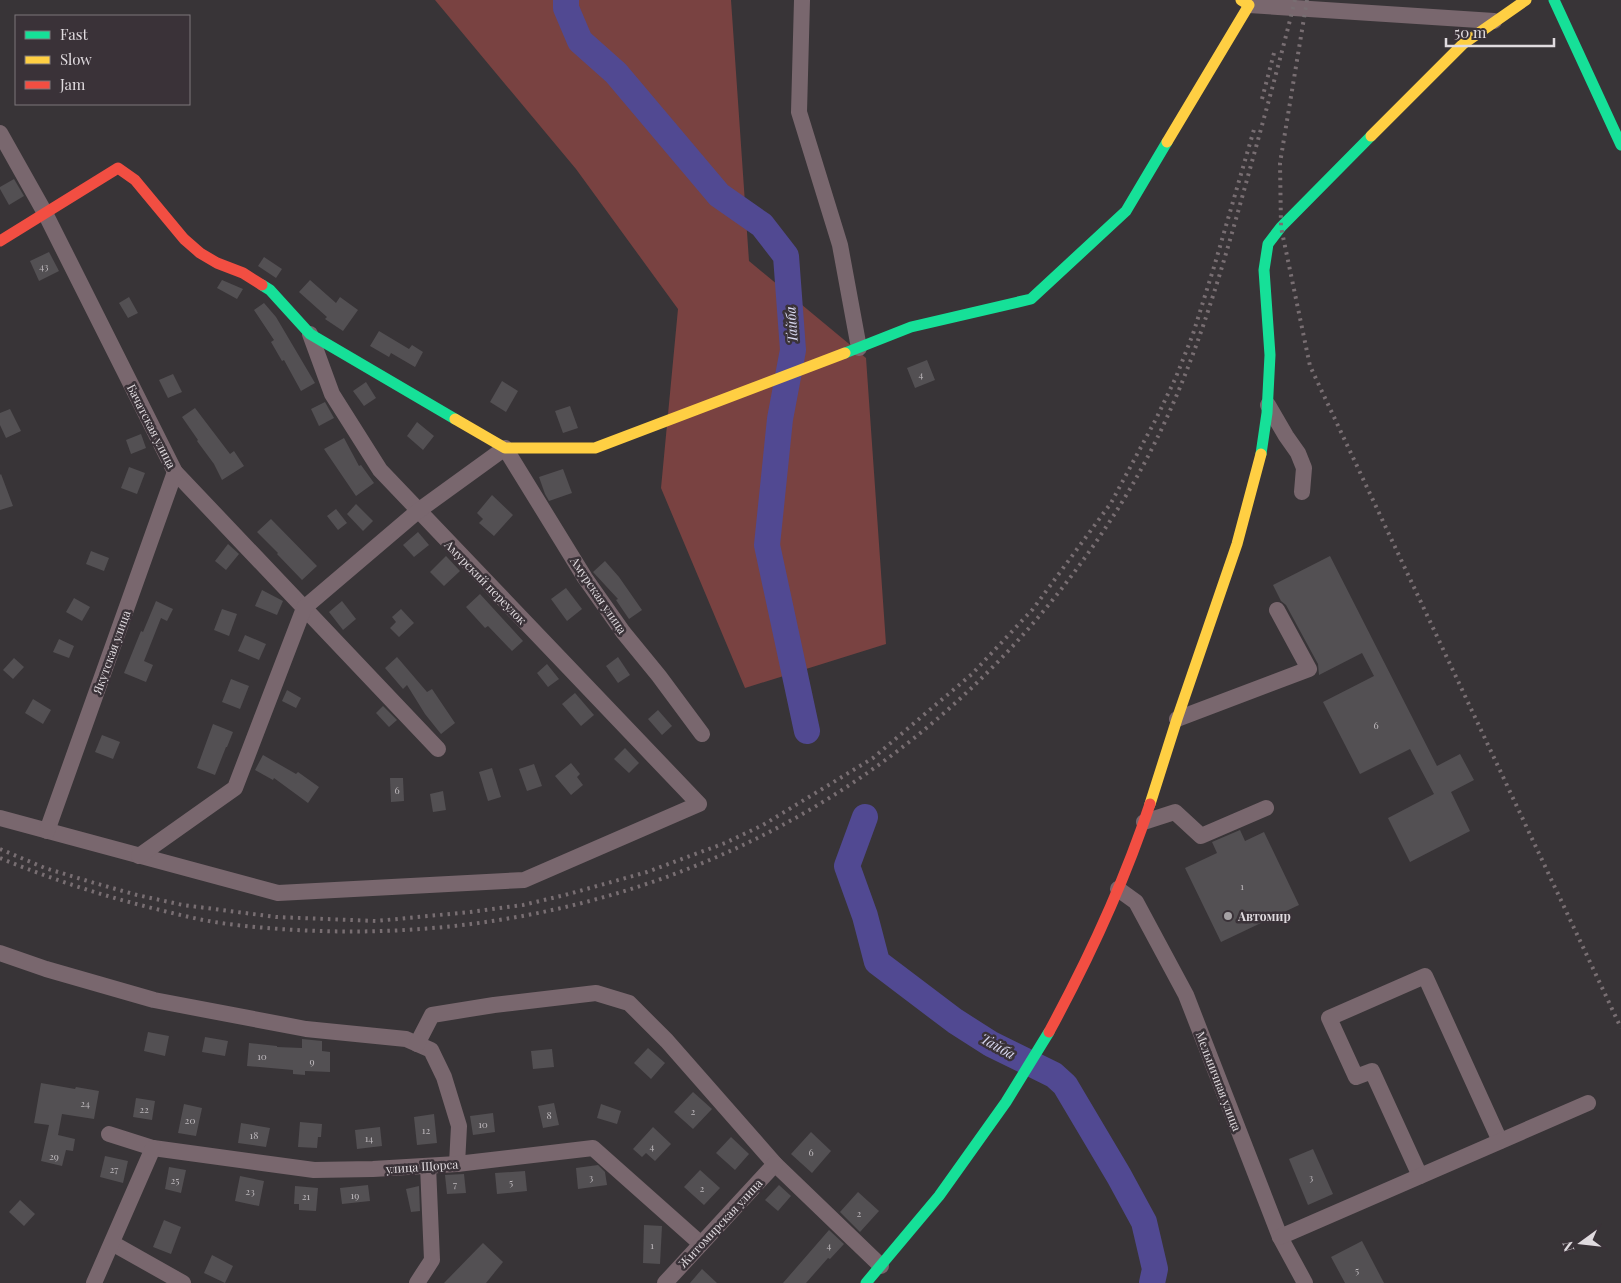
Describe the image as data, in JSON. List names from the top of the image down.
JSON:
{
  "streets": {
    "street": [
      "Бачатская улица",
      "Амурский переулок",
      "Амурская улица",
      "Якутская улица",
      "Мельничная улица",
      "улица Щорса",
      "Житомирская улица"
    ]
  },
  "crossings": [
    ["Бачатская улица", "Якутская улица"],
    ["улица Щорса", "Житомирская улица"]
  ],
  "water": ["Тайба"],
  "places": ["Автомир"],
  "house_numbers": [
    "43",
    "4",
    "6",
    "6",
    "1",
    "10",
    "9",
    "24",
    "22",
    "2",
    "8",
    "20",
    "10",
    "12",
    "18",
    "14",
    "4",
    "6",
    "29",
    "27",
    "3",
    "3",
    "25",
    "5",
    "7",
    "2",
    "23",
    "19",
    "21",
    "2",
    "1",
    "4",
    "5"
  ],
  "legend": ["Fast", "Slow", "Jam"],
  "scale_bar": "50 m",
  "north": "left"
}
